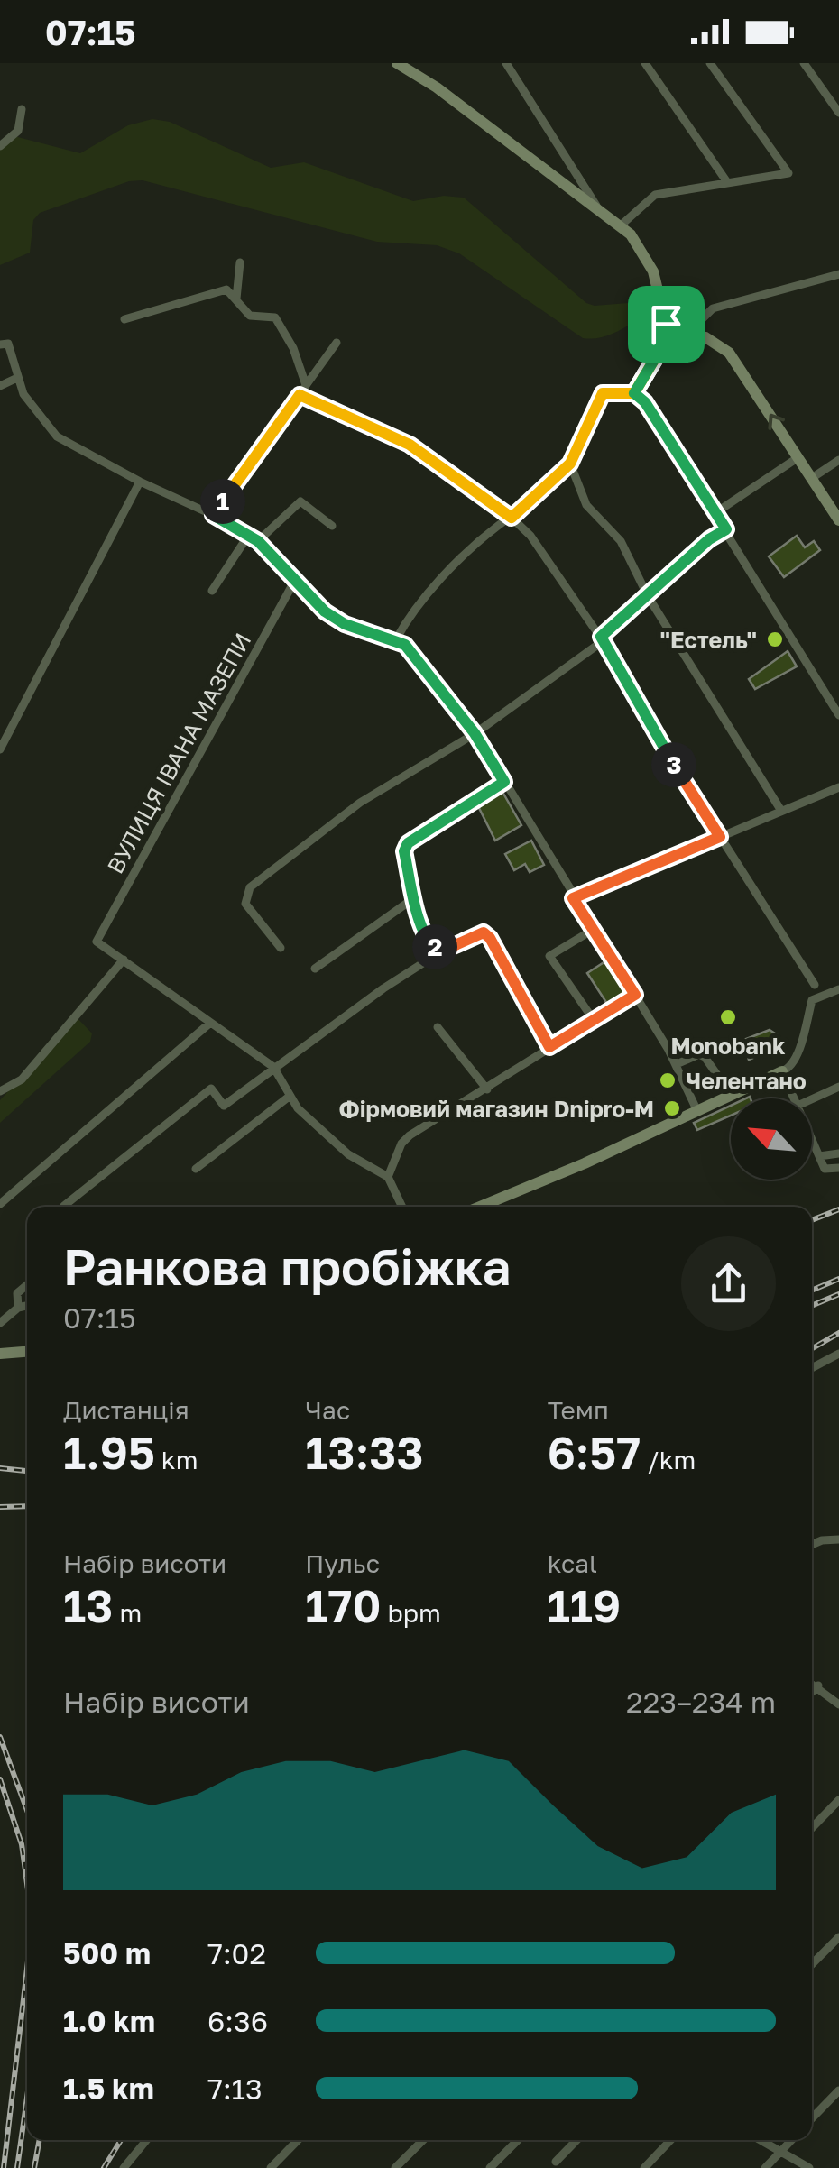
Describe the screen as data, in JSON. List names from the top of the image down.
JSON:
{
  "streets": {
    "street": ["ВУЛИЦЯ ІВАНА МАЗЕПИ"]
  },
  "places": [
    "\"Естель\"",
    "Monobank",
    "Челентано",
    "Фірмовий магазин Dnipro-M"
  ],
  "north": "top left",
  "page": {
    "status": "07:15",
    "pins": ["1", "3", "2"],
    "heading": ["Ранкова пробіжка", "07:15"],
    "stats": [
      ["Дистанція", "1.95 km"],
      ["Час", "13:33"],
      ["Темп", "6:57 /km"],
      ["Набір висоти", "13 m"],
      ["Пульс", "170 bpm"],
      ["kcal", "119"]
    ],
    "chart": ["Набір висоти", "223–234 m"],
    "list": [
      {
        "name": "500 m",
        "note": "7:02"
      },
      {
        "name": "1.0 km",
        "note": "6:36"
      },
      {
        "name": "1.5 km",
        "note": "7:13"
      }
    ]
  }
}
